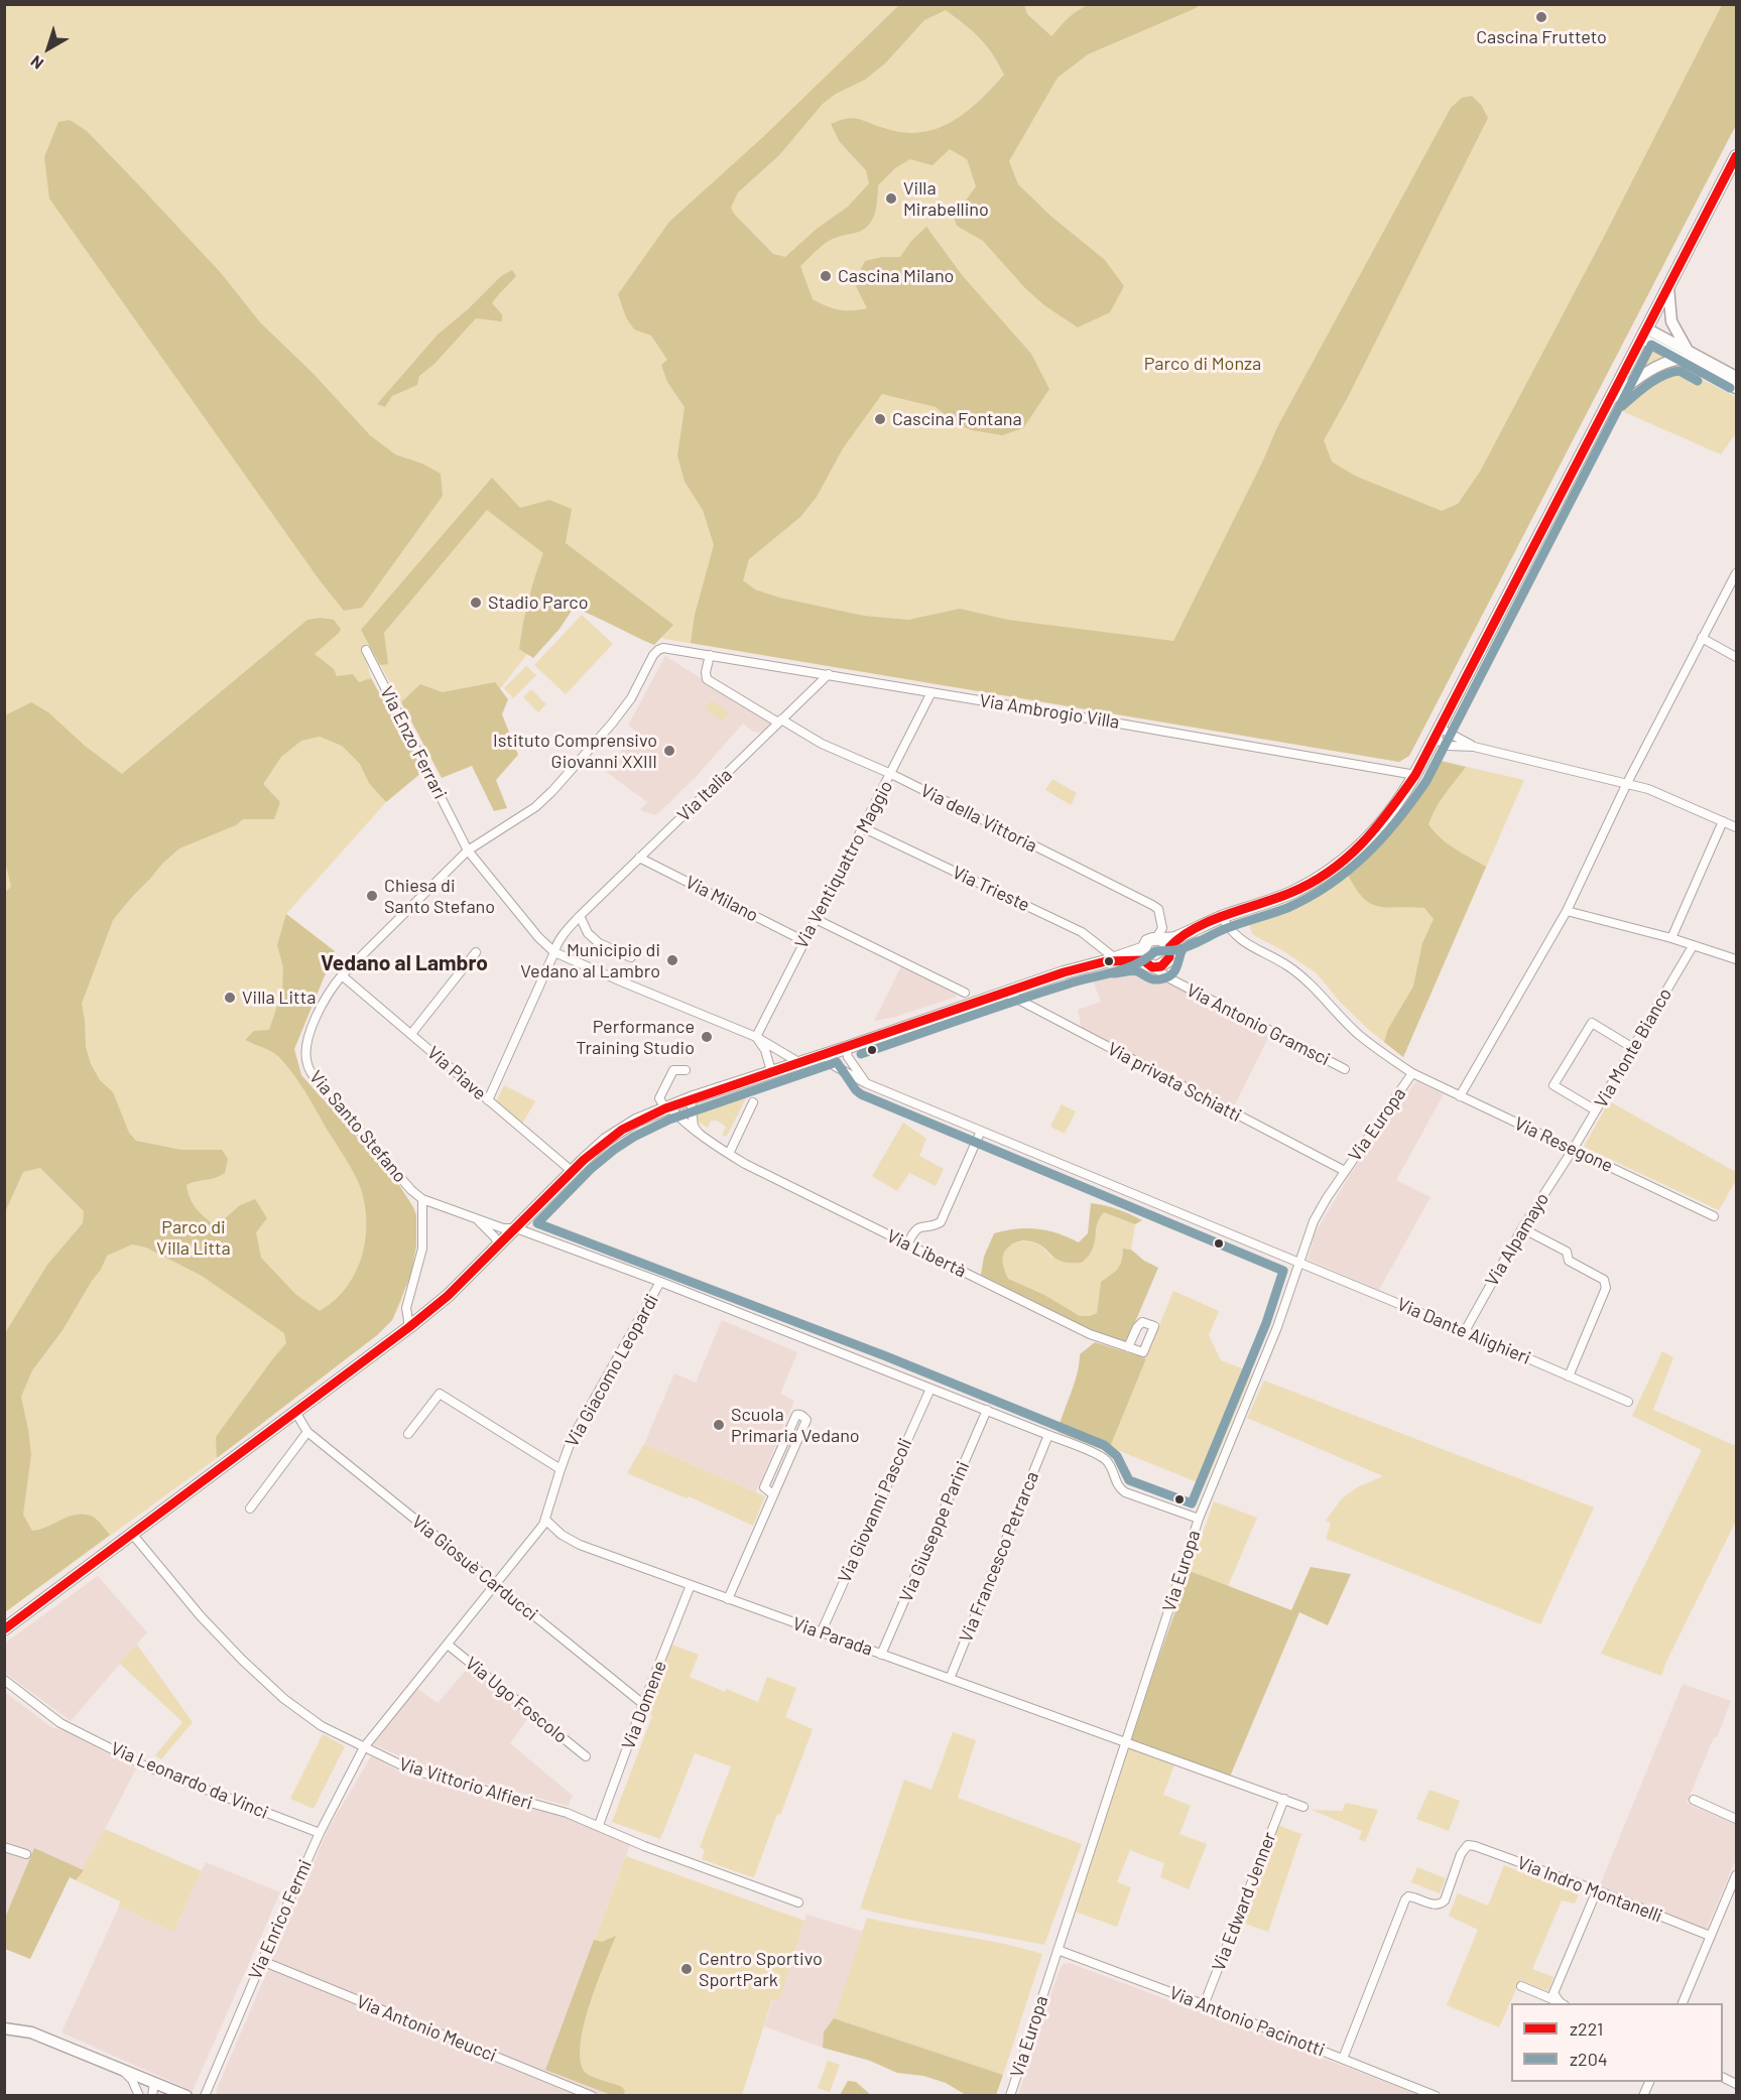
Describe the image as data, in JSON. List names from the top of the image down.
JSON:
{
  "streets": {
    "street": [
      "Via Ambrogio Villa",
      "Via Enzo Ferrari",
      "Via Italia",
      "Via della Vittoria",
      "Via Ventiquattro Maggio",
      "Via Trieste",
      "Via Milano",
      "Via Antonio Gramsci",
      "Via Monte Bianco",
      "Via Piave",
      "Via privata Schiatti",
      "Via Europa",
      "Via Santo Stefano",
      "Via Resegone",
      "Via Alpamayo",
      "Via Libertà",
      "Via Dante Alighieri",
      "Via Giacomo Leopardi",
      "Via Giovanni Pascoli",
      "Via Giuseppe Parini",
      "Via Francesco Petrarca",
      "Via Giosuè Carducci",
      "Via Parada",
      "Via Ugo Foscolo",
      "Via Domene",
      "Via Leonardo da Vinci",
      "Via Vittorio Alfieri",
      "Via Indro Montanelli",
      "Via Edward Jenner",
      "Via Enrico Fermi",
      "Via Antonio Pacinotti",
      "Via Antonio Meucci"
    ]
  },
  "crossings": [
    ["Via Ambrogio Villa", "Via Italia"],
    ["Via Ambrogio Villa", "Via della Vittoria"],
    ["Via Ambrogio Villa", "Via Ventiquattro Maggio"],
    ["Via Ambrogio Villa", "Via Santo Stefano"],
    ["Via Enzo Ferrari", "Via Italia"],
    ["Via Enzo Ferrari", "Via Santo Stefano"],
    ["Via Italia", "Via della Vittoria"],
    ["Via Italia", "Via Milano"],
    ["Via Italia", "Via Piave"],
    ["Via della Vittoria", "Via Ventiquattro Maggio"],
    ["Via della Vittoria", "Via Antonio Gramsci"],
    ["Via Ventiquattro Maggio", "Via Trieste"],
    ["Via Ventiquattro Maggio", "Via Milano"],
    ["Via Monte Bianco", "Via Resegone"],
    ["Via Monte Bianco", "Via Alpamayo"],
    ["Via Piave", "Via Santo Stefano"],
    ["Via privata Schiatti", "Via Europa"],
    ["Via Europa", "Via Resegone"],
    ["Via Europa", "Via Dante Alighieri"],
    ["Via Europa", "Via Parada"],
    ["Via Europa", "Via Antonio Pacinotti"],
    ["Via Resegone", "Via Alpamayo"],
    ["Via Alpamayo", "Via Dante Alighieri"],
    ["Via Giacomo Leopardi", "Via Giosuè Carducci"],
    ["Via Giacomo Leopardi", "Via Parada"],
    ["Via Giacomo Leopardi", "Via Ugo Foscolo"],
    ["Via Giacomo Leopardi", "Via Enrico Fermi"],
    ["Via Giovanni Pascoli", "Via Parada"],
    ["Via Giuseppe Parini", "Via Parada"],
    ["Via Francesco Petrarca", "Via Parada"],
    ["Via Giosuè Carducci", "Via Domene"],
    ["Via Parada", "Via Domene"],
    ["Via Parada", "Via Edward Jenner"],
    ["Via Ugo Foscolo", "Via Enrico Fermi"],
    ["Via Domene", "Via Vittorio Alfieri"],
    ["Via Leonardo da Vinci", "Via Enrico Fermi"],
    ["Via Vittorio Alfieri", "Via Enrico Fermi"],
    ["Via Indro Montanelli", "Via Antonio Pacinotti"],
    ["Via Edward Jenner", "Via Antonio Pacinotti"],
    ["Via Enrico Fermi", "Via Antonio Meucci"]
  ],
  "districts": ["Vedano al Lambro"],
  "parks": ["Parco di Monza", "Parco di Villa Litta"],
  "places": [
    "Cascina Frutteto",
    "Villa Mirabellino",
    "Cascina Milano",
    "Cascina Fontana",
    "Stadio Parco",
    "Istituto Comprensivo Giovanni XXIII",
    "Chiesa di Santo Stefano",
    "Municipio di Vedano al Lambro",
    "Villa Litta",
    "Performance Training Studio",
    "Scuola Primaria Vedano",
    "Centro Sportivo SportPark"
  ],
  "lines": ["transit line z221", "transit line z204"],
  "legend": ["z221", "z204"],
  "north": "bottom left"
}
